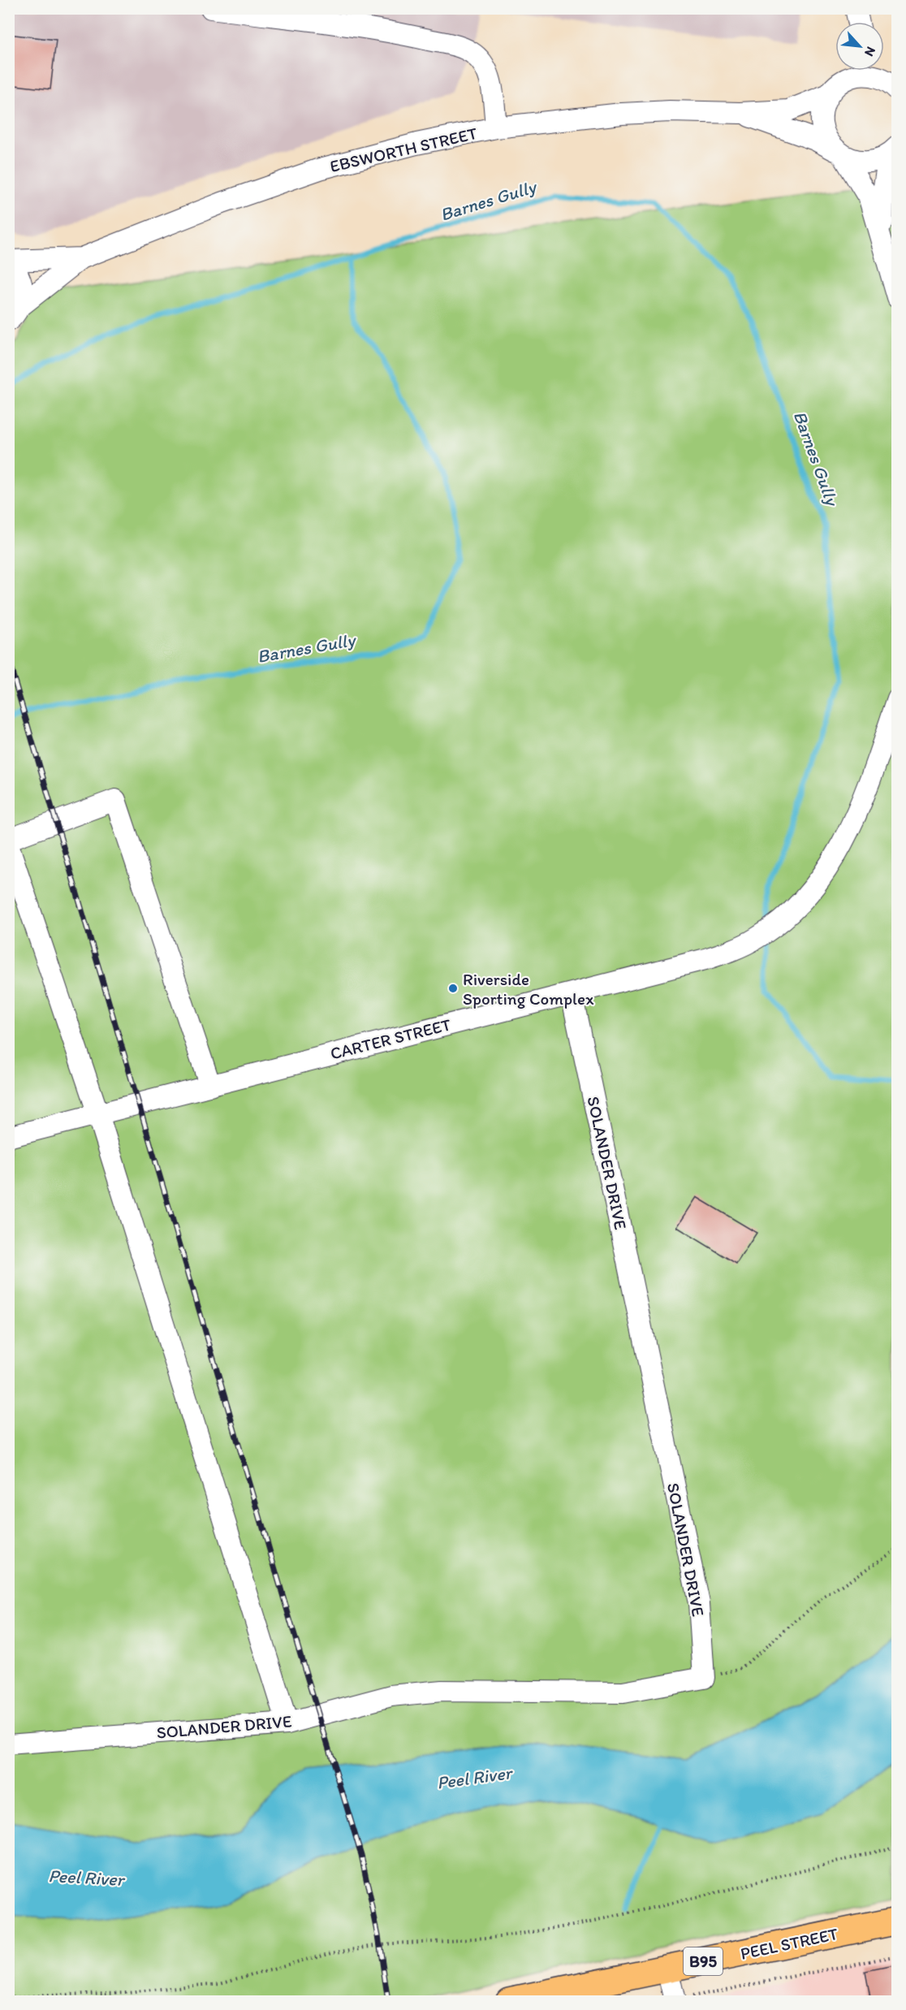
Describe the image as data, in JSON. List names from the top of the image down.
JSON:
{
  "streets": {
    "main road": ["PEEL STREET", "B95"],
    "street": ["EBSWORTH STREET", "CARTER STREET", "SOLANDER DRIVE"]
  },
  "crossings": [
    ["CARTER STREET", "SOLANDER DRIVE"]
  ],
  "water": ["Barnes Gully", "Peel River"],
  "places": ["Riverside Sporting Complex"],
  "north": "bottom right"
}
